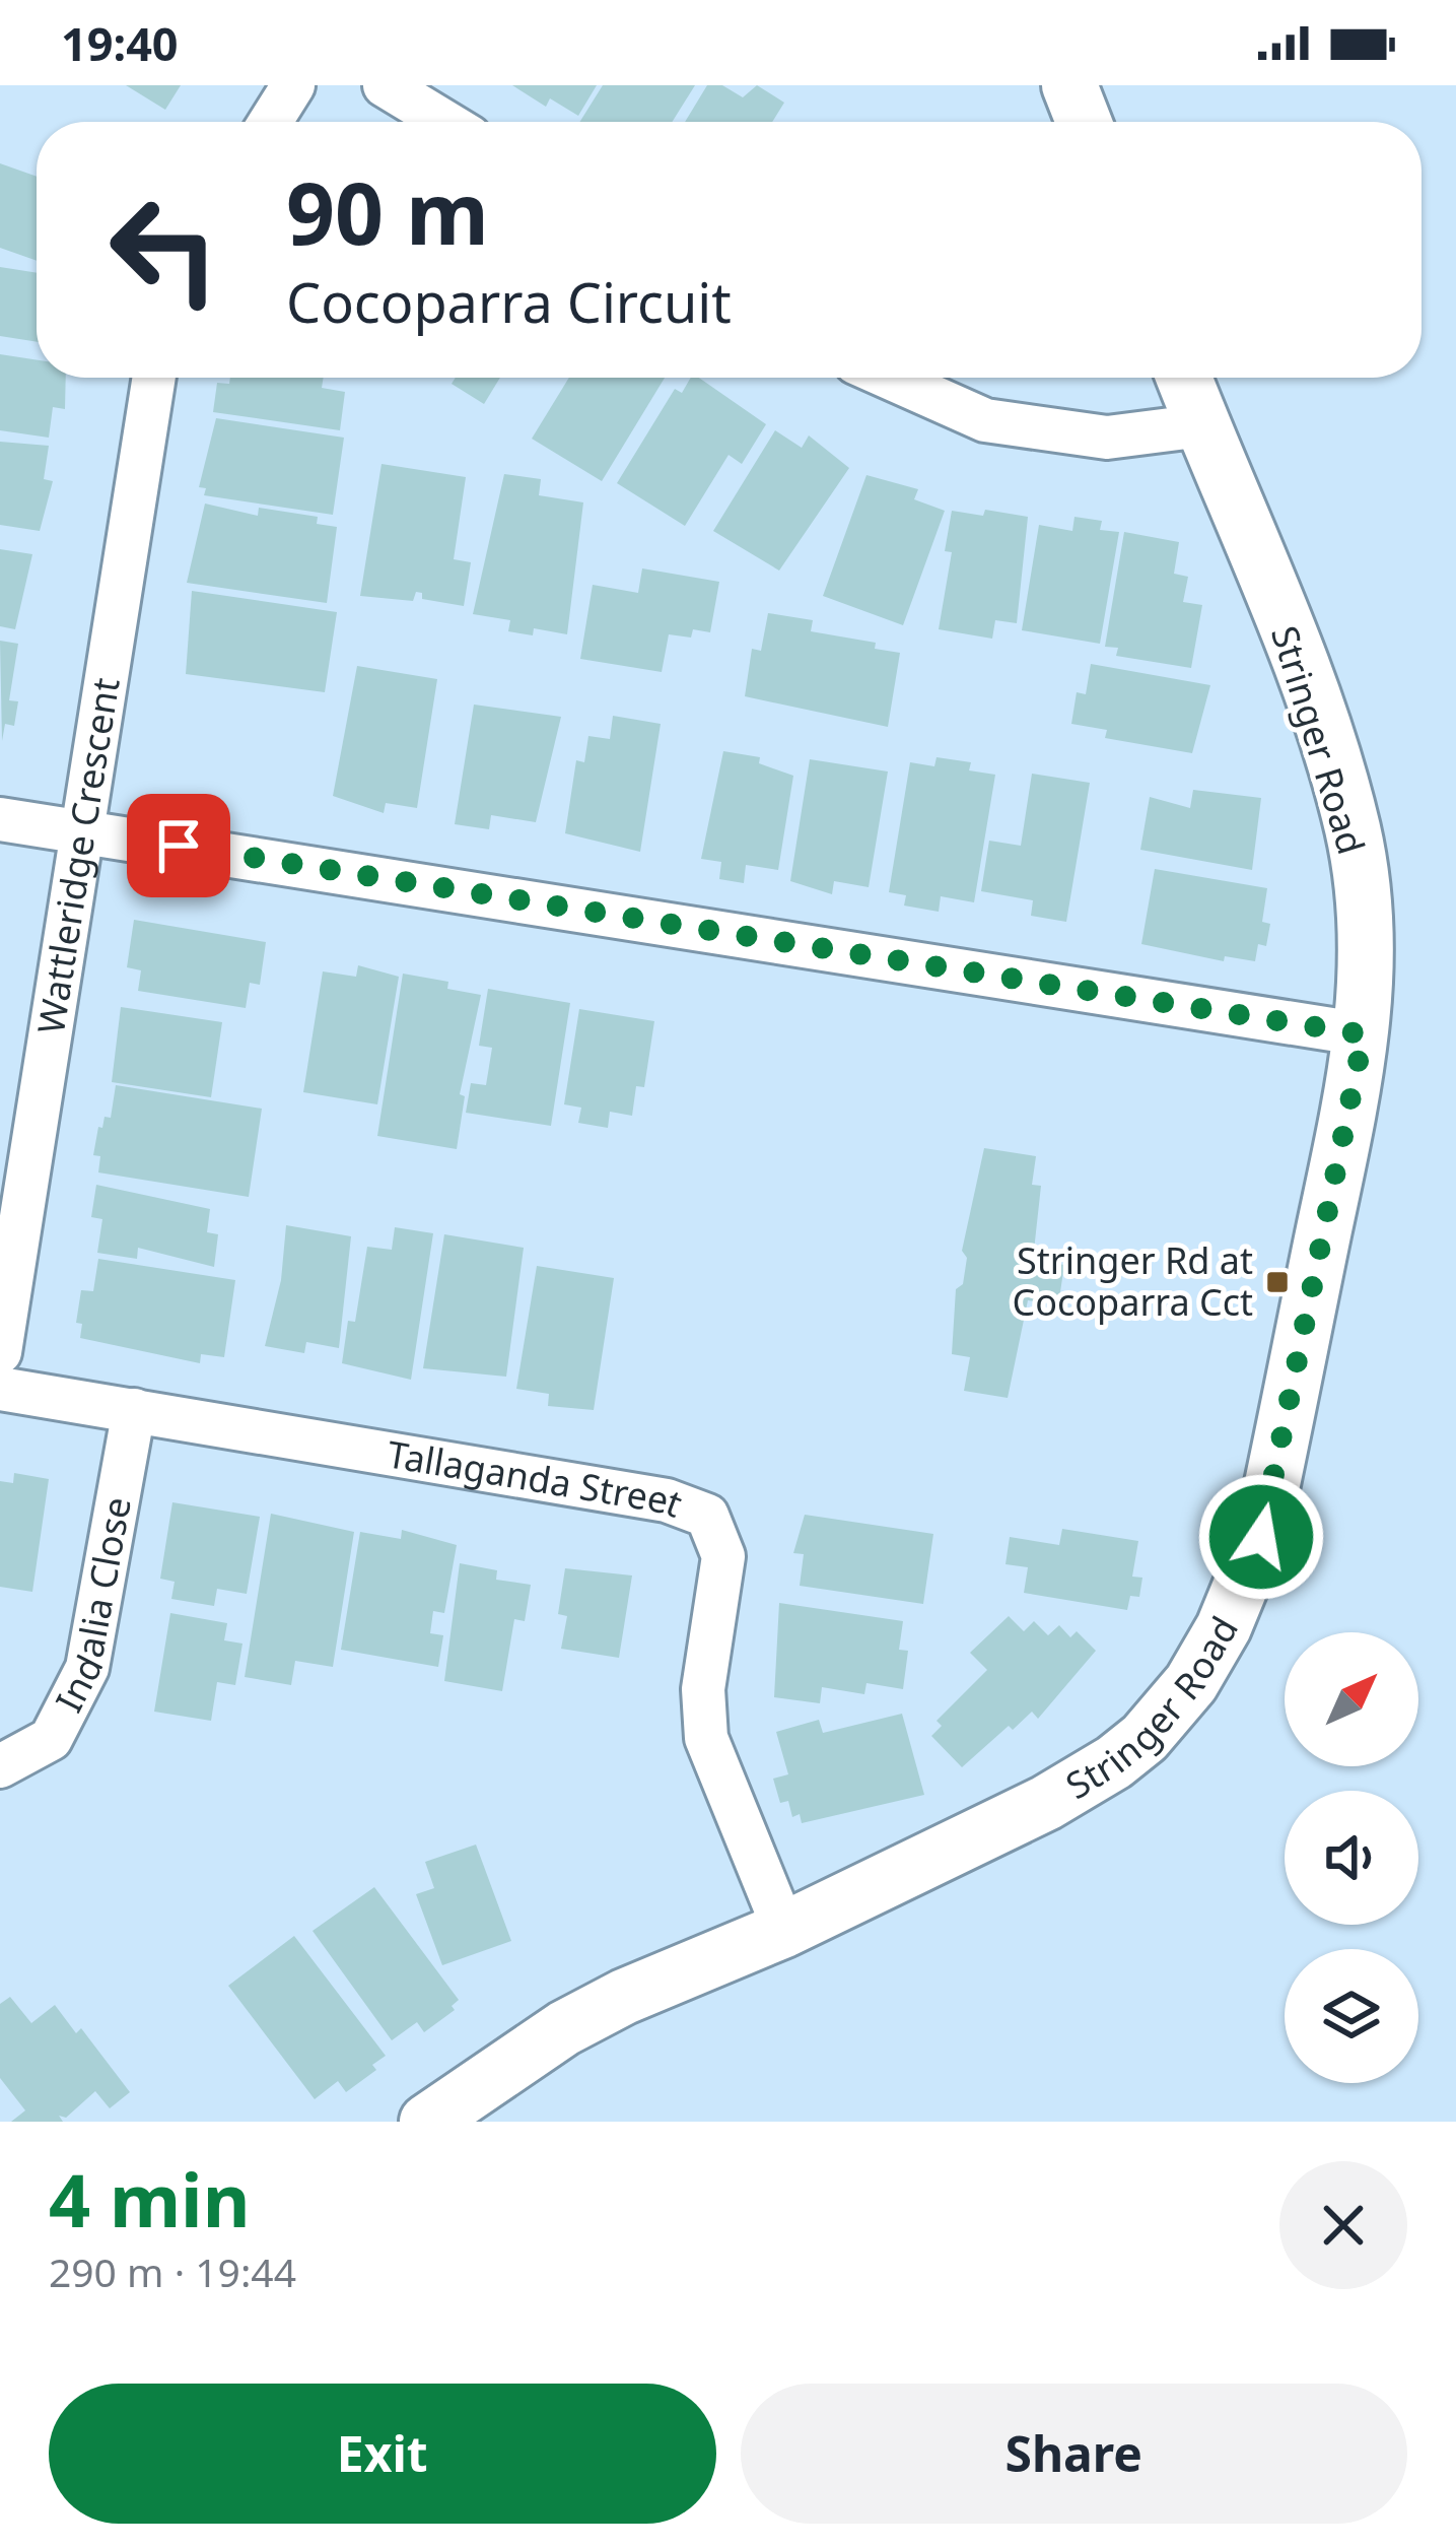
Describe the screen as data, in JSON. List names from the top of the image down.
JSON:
{
  "streets": {
    "street": [
      "Stringer Road",
      "Wattleridge Crescent",
      "Tallaganda Street",
      "Indalia Close"
    ]
  },
  "crossings": [
    ["Stringer Road", "Tallaganda Street"],
    ["Tallaganda Street", "Indalia Close"]
  ],
  "places": {
    "transit": ["Stringer Rd at Cocoparra Cct"]
  },
  "north": "top right",
  "page": {
    "status": "19:40",
    "turn": ["90 m", "Cocoparra Circuit"],
    "heading": ["4 min", "290 m · 19:44"],
    "buttons": ["Exit", "Share"]
  }
}
